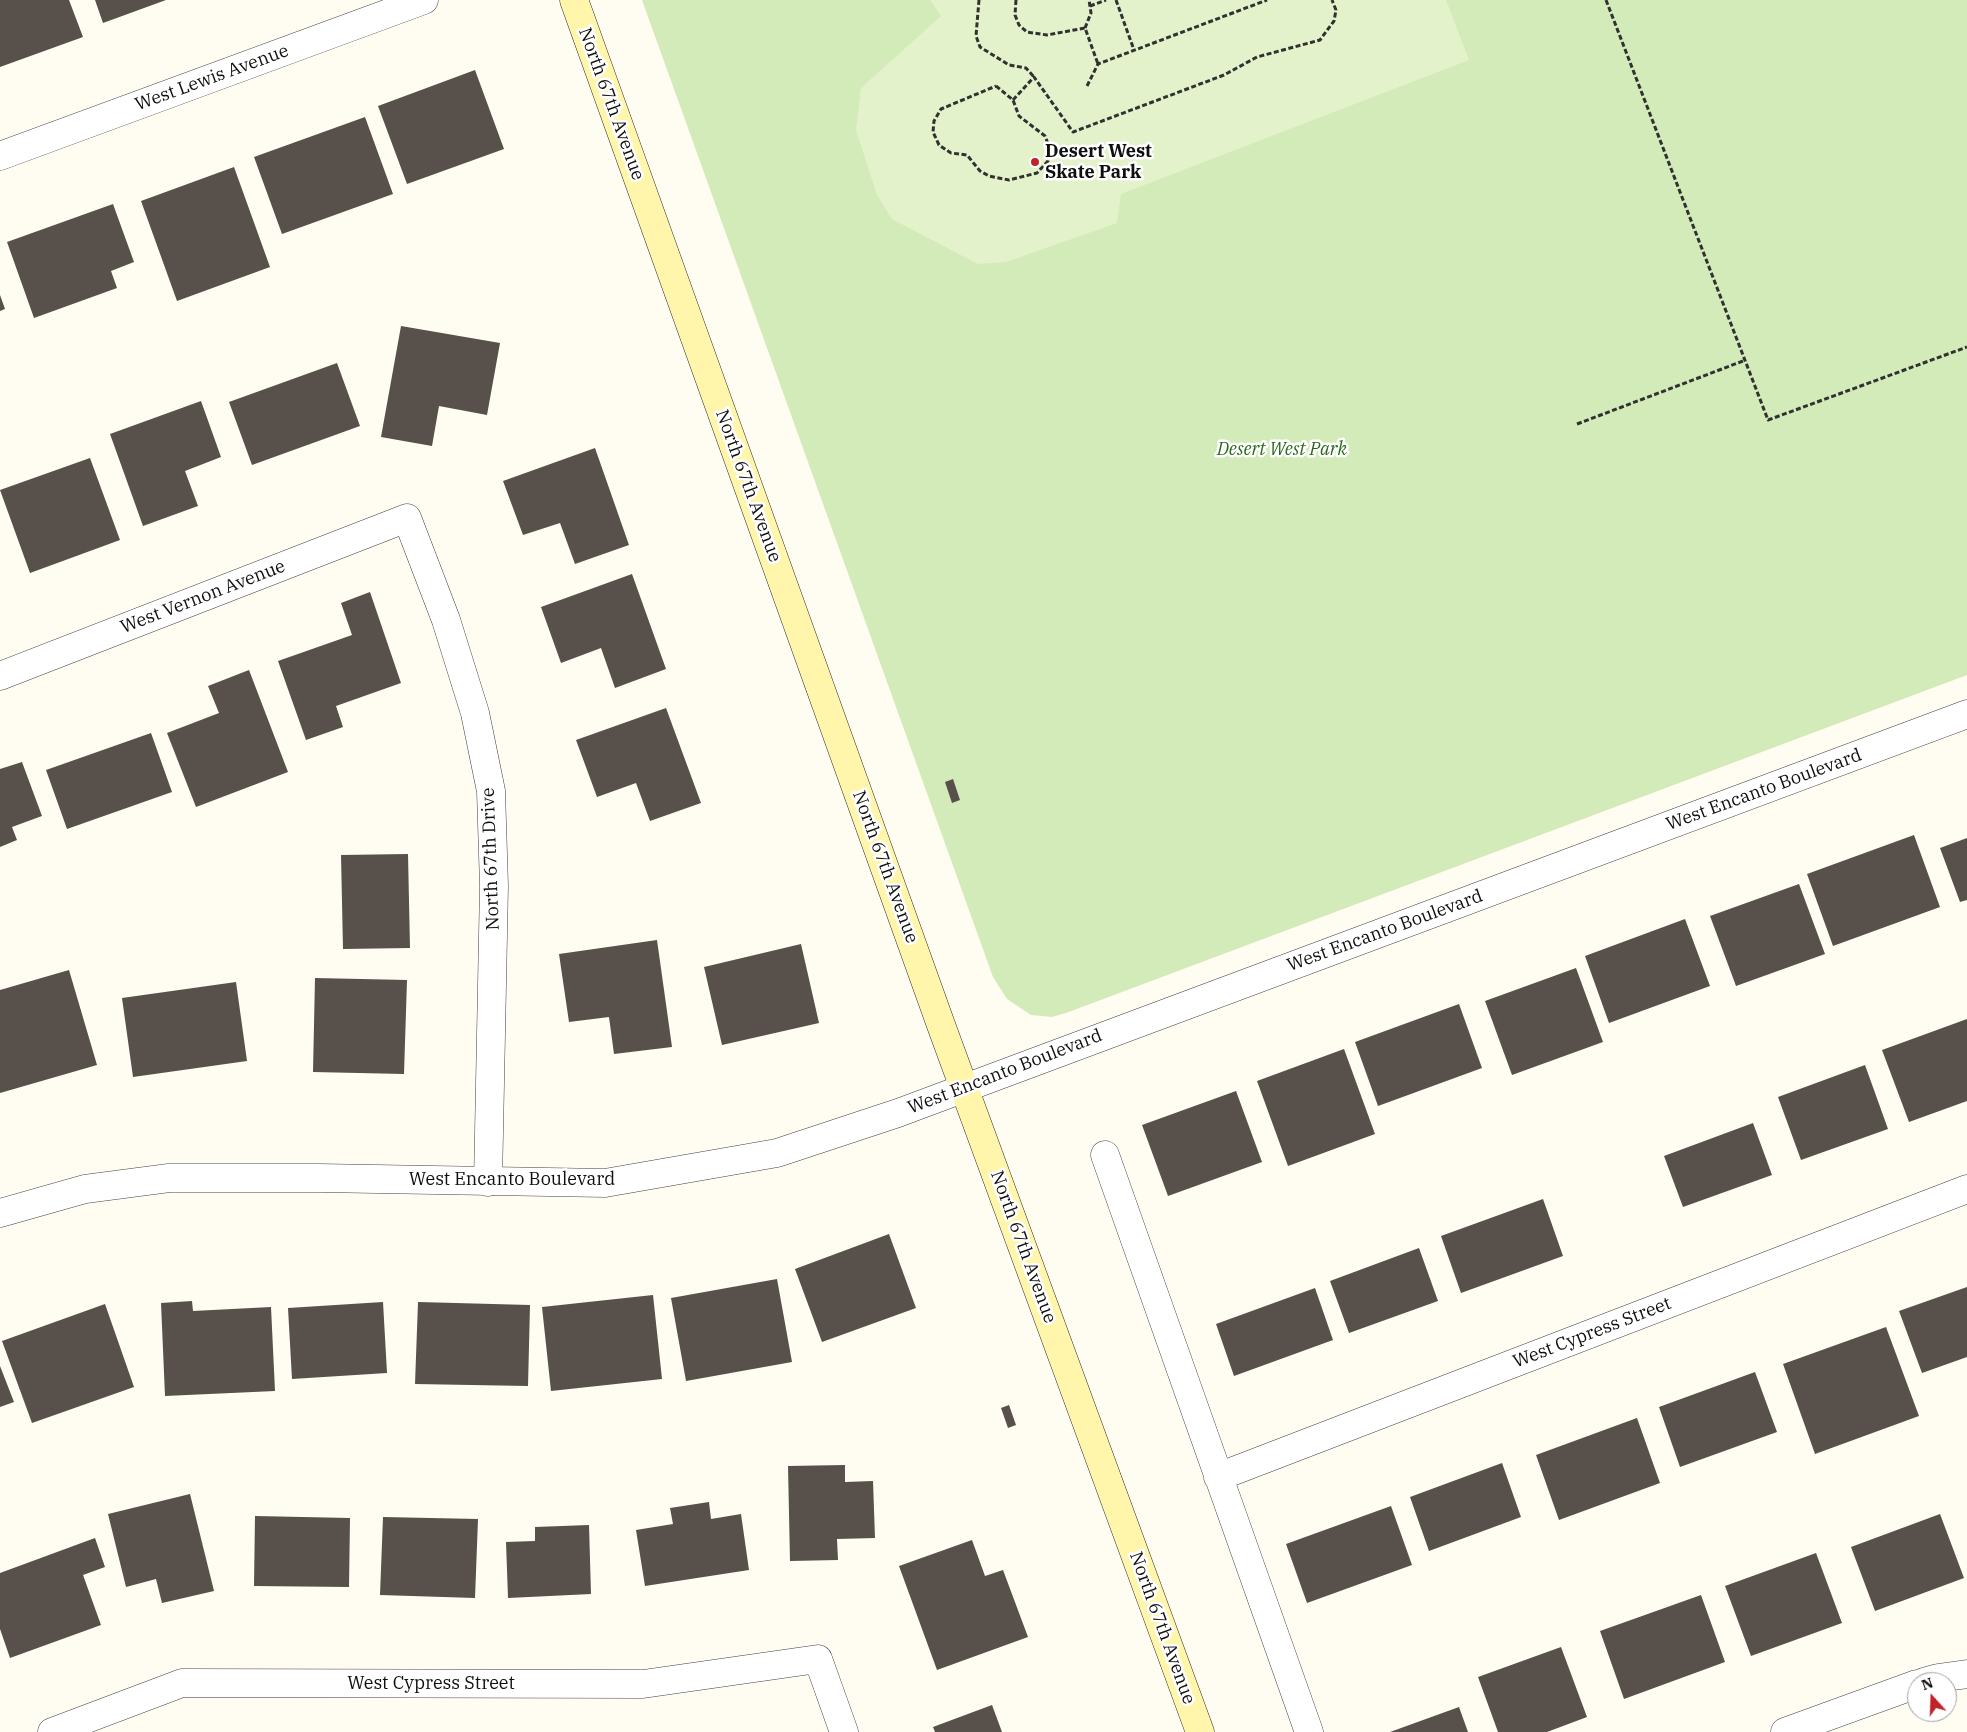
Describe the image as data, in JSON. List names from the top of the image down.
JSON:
{
  "streets": {
    "main road": ["North 67th Avenue"],
    "street": [
      "West Lewis Avenue",
      "West Vernon Avenue",
      "West Encanto Boulevard",
      "North 67th Drive",
      "West Cypress Street"
    ]
  },
  "crossings": [
    ["North 67th Avenue", "West Encanto Boulevard"],
    ["West Vernon Avenue", "North 67th Drive"],
    ["West Encanto Boulevard", "North 67th Drive"]
  ],
  "parks": ["Desert West Park"],
  "places": ["Desert West Skate Park"],
  "north": "top"
}
